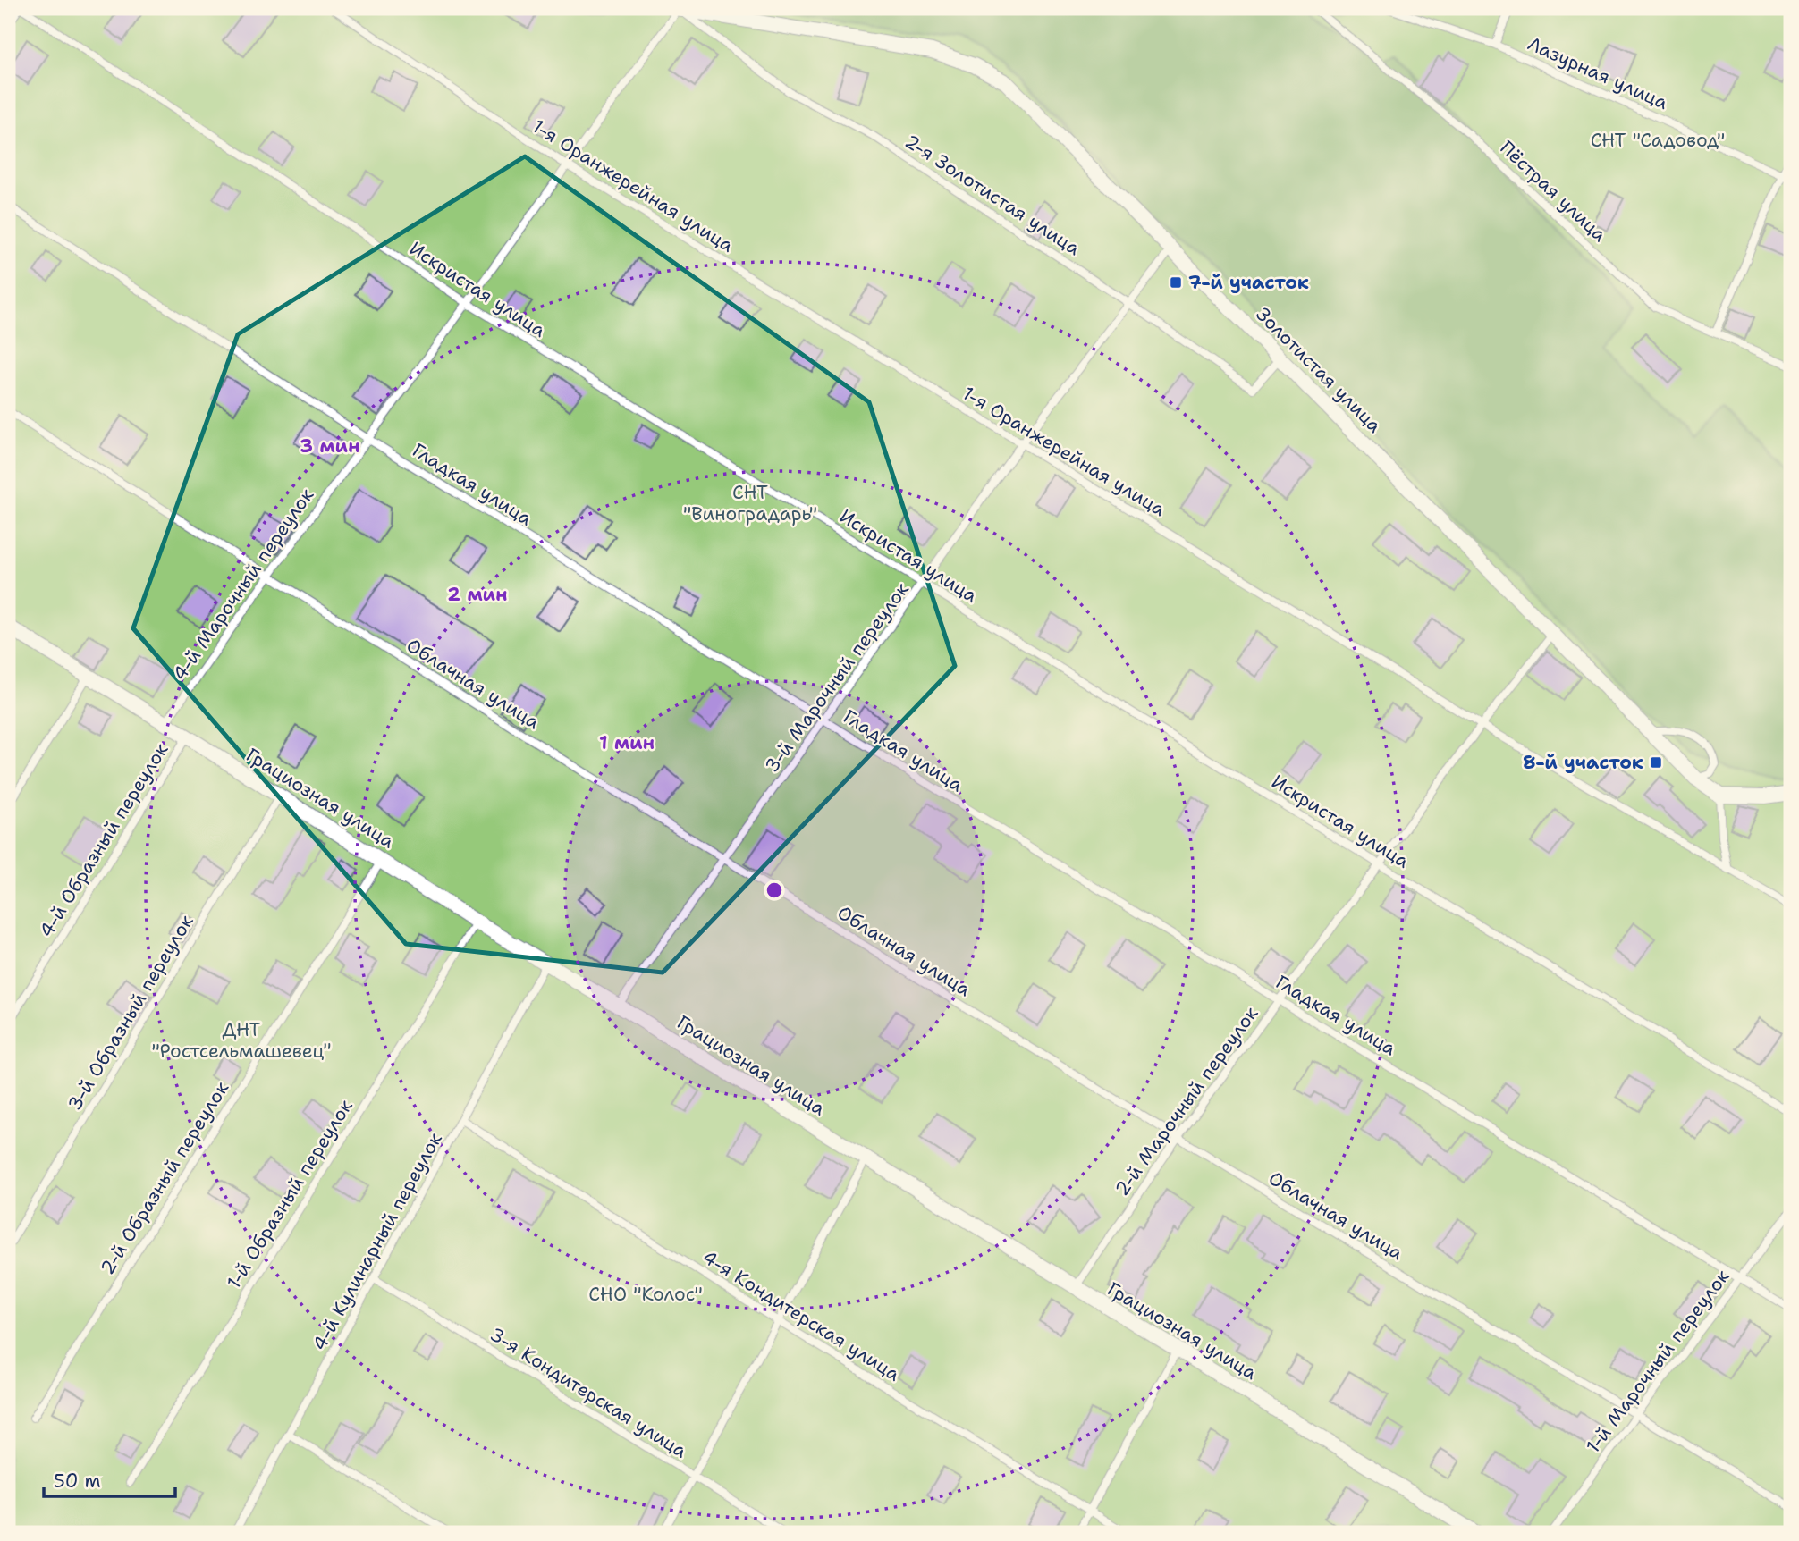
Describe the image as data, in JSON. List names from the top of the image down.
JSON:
{
  "streets": {
    "street": ["Золотистая улица", "Грациозная улица"],
    "lane": [
      "Лазурная улица",
      "1-я Оранжерейная улица",
      "Пёстрая улица",
      "2-я Золотистая улица",
      "Искристая улица",
      "Гладкая улица",
      "4-й Марочный переулок",
      "3-й Марочный переулок",
      "Облачная улица",
      "4-й Образный переулок",
      "3-й Образный переулок",
      "2-й Марочный переулок",
      "2-й Образный переулок",
      "1-й Образный переулок",
      "4-й Кулинарный переулок",
      "4-я Кондитерская улица",
      "1-й Марочный переулок",
      "3-я Кондитерская улица"
    ]
  },
  "crossings": [
    ["1-я Оранжерейная улица", "4-й Марочный переулок"],
    ["1-я Оранжерейная улица", "3-й Марочный переулок"],
    ["1-я Оранжерейная улица", "2-й Марочный переулок"],
    ["2-я Золотистая улица", "Золотистая улица"],
    ["2-я Золотистая улица", "4-й Марочный переулок"],
    ["2-я Золотистая улица", "3-й Марочный переулок"],
    ["Искристая улица", "4-й Марочный переулок"],
    ["Искристая улица", "3-й Марочный переулок"],
    ["Искристая улица", "2-й Марочный переулок"],
    ["Золотистая улица", "4-й Марочный переулок"],
    ["Золотистая улица", "3-й Марочный переулок"],
    ["Золотистая улица", "2-й Марочный переулок"],
    ["Гладкая улица", "4-й Марочный переулок"],
    ["Гладкая улица", "3-й Марочный переулок"],
    ["Гладкая улица", "2-й Марочный переулок"],
    ["Гладкая улица", "1-й Марочный переулок"],
    ["4-й Марочный переулок", "Облачная улица"],
    ["4-й Марочный переулок", "Грациозная улица"],
    ["3-й Марочный переулок", "Облачная улица"],
    ["3-й Марочный переулок", "Грациозная улица"],
    ["Облачная улица", "2-й Марочный переулок"],
    ["Облачная улица", "1-й Марочный переулок"],
    ["Грациозная улица", "4-й Образный переулок"],
    ["Грациозная улица", "3-й Образный переулок"],
    ["Грациозная улица", "2-й Марочный переулок"],
    ["Грациозная улица", "2-й Образный переулок"],
    ["Грациозная улица", "1-й Образный переулок"],
    ["Грациозная улица", "4-й Кулинарный переулок"],
    ["4-й Кулинарный переулок", "4-я Кондитерская улица"],
    ["4-й Кулинарный переулок", "3-я Кондитерская улица"]
  ],
  "parks": [
    "СНТ \"Садовод\"",
    "СНТ \"Виноградарь\"",
    "ДНТ \"Ростсельмашевец\"",
    "СНО \"Колос\""
  ],
  "places": {
    "transit": ["7-й участок", "8-й участок"]
  },
  "scale_bar": "50 m",
  "rings": ["3 мин", "2 мин", "1 мин"]
}
